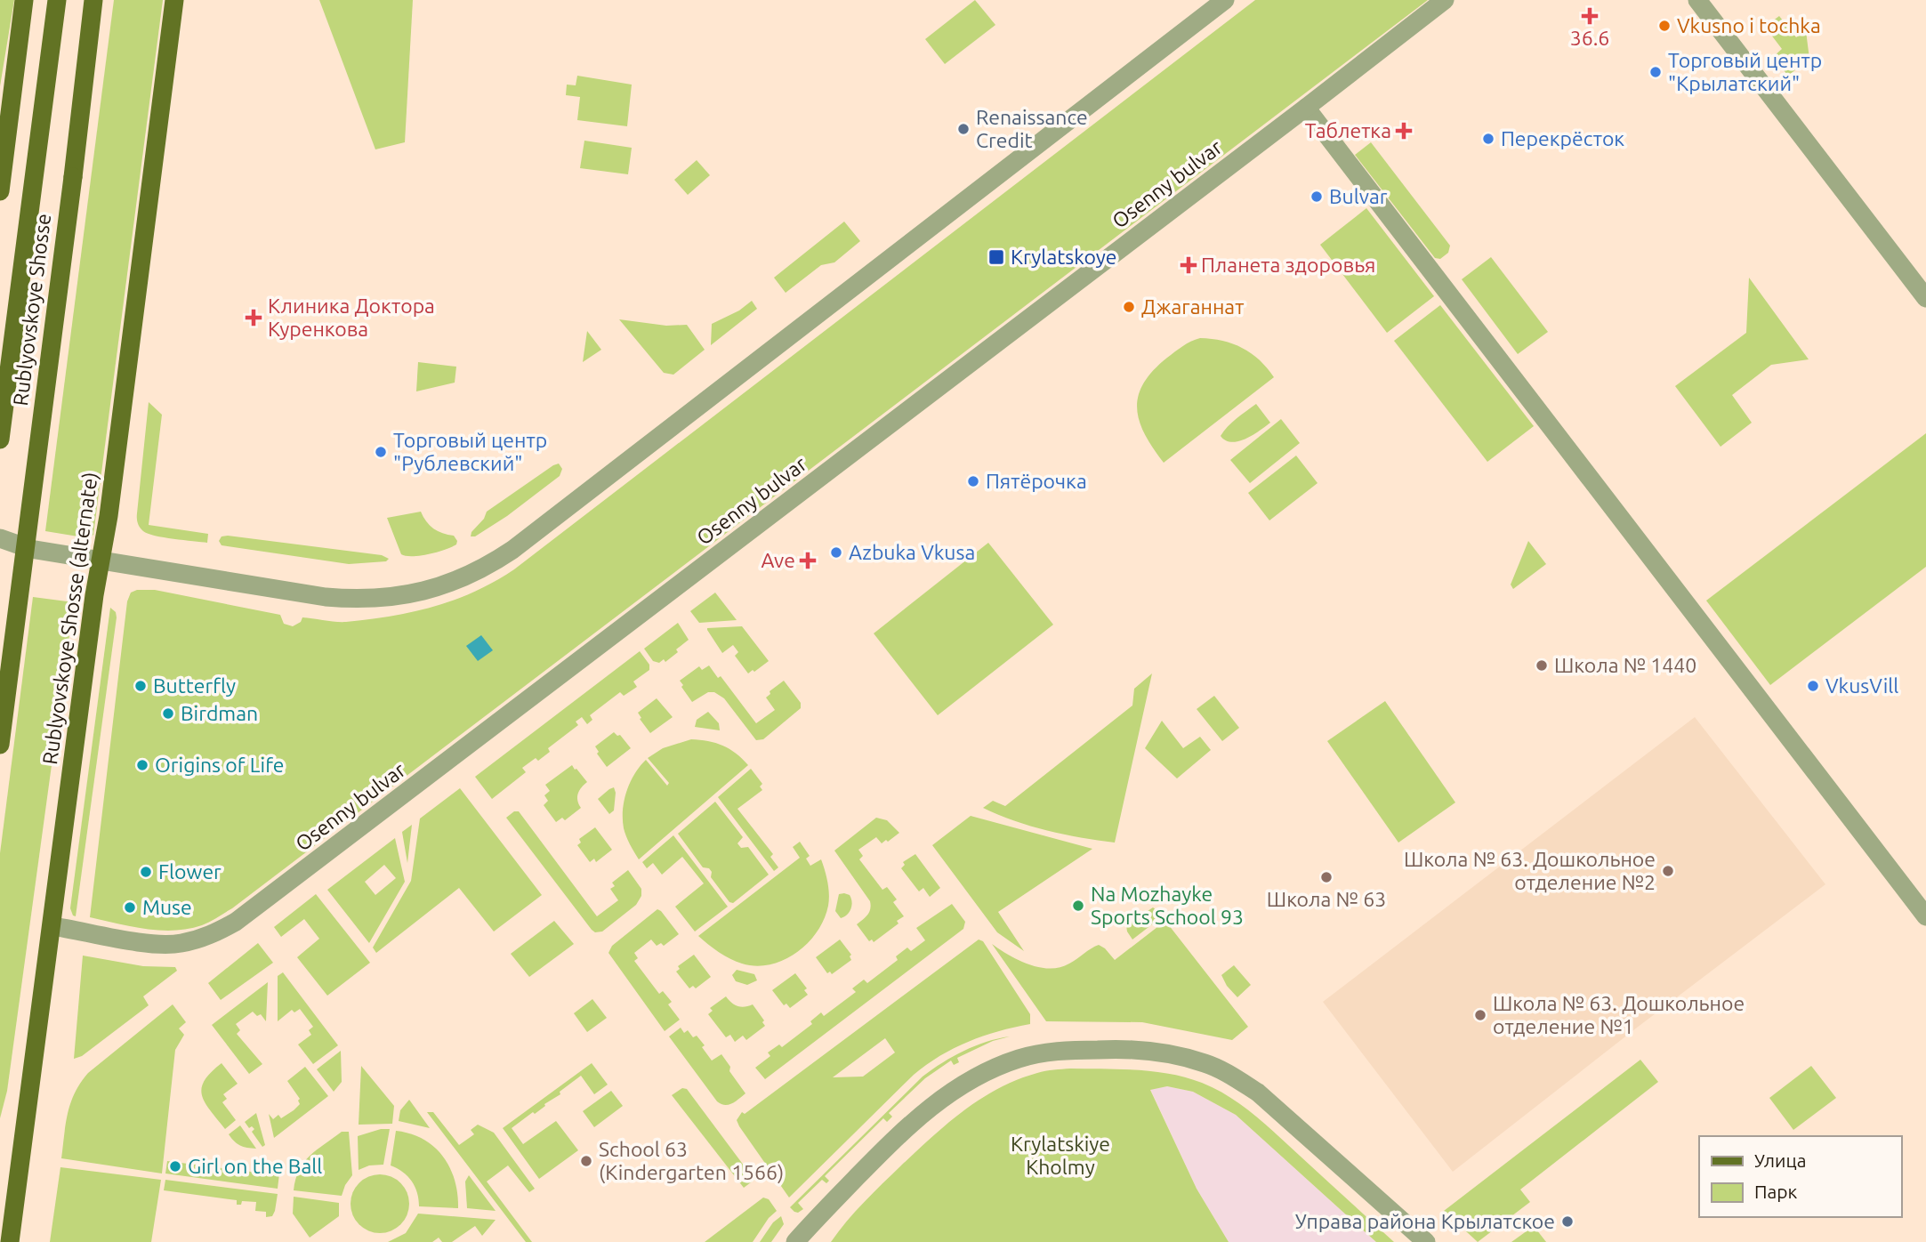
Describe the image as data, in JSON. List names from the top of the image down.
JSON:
{
  "streets": {
    "main road": ["Rublyovskoye Shosse", "Rublyovskoye Shosse (alternate)"],
    "street": ["Osenny bulvar"]
  },
  "crossings": [
    ["Osenny bulvar", "Rublyovskoye Shosse (alternate)"]
  ],
  "parks": ["Krylatskiye Kholmy"],
  "places": {
    "health": [
      "36.6",
      "Таблетка",
      "Планета здоровья",
      "Клиника Доктора Куренкова",
      "Ave"
    ],
    "other": [
      "Vkusno i tochka",
      "Торговый центр \"Крылатский\"",
      "Renaissance Credit",
      "Перекрёсток",
      "Bulvar",
      "Джаганнат",
      "Торговый центр \"Рублевский\"",
      "Пятёрочка",
      "Azbuka Vkusa",
      "Школа № 1440",
      "Butterfly",
      "VkusVill",
      "Birdman",
      "Origins of Life",
      "Школа № 63. Дошкольное отделение №2",
      "Flower",
      "Школа № 63",
      "Na Mozhayke Sports School 93",
      "Muse",
      "Школа № 63. Дошкольное отделение №1",
      "School 63 (Kindergarten 1566)",
      "Girl on the Ball",
      "Управа района Крылатское"
    ],
    "transit": ["Krylatskoye"]
  },
  "legend": ["Улица", "Парк"]
}
